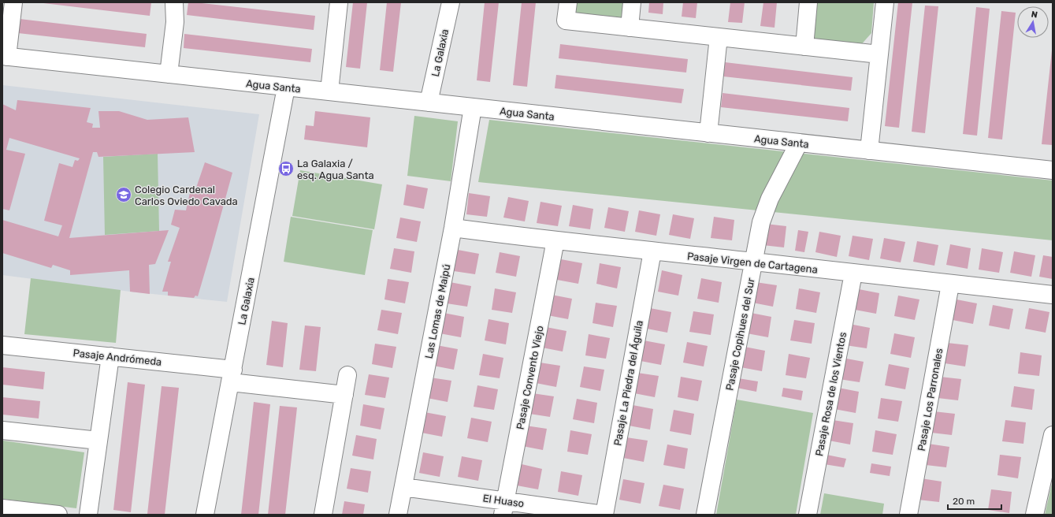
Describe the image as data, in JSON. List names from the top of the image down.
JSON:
{
  "streets": {
    "street": [
      "La Galaxia",
      "Agua Santa",
      "Pasaje Virgen de Cartagena",
      "Las Lomas de Maipú",
      "Pasaje Copihues del Sur",
      "Pasaje Andrómeda",
      "Pasaje Convento Viejo",
      "Pasaje La Piedra del Águila",
      "Pasaje Rosa de los Vientos",
      "Pasaje Los Parronales",
      "El Huaso"
    ]
  },
  "crossings": [
    ["La Galaxia", "Agua Santa"],
    ["La Galaxia", "Pasaje Andrómeda"],
    ["Agua Santa", "Las Lomas de Maipú"],
    ["Agua Santa", "Pasaje Copihues del Sur"],
    ["Pasaje Virgen de Cartagena", "Las Lomas de Maipú"],
    ["Pasaje Virgen de Cartagena", "Pasaje Copihues del Sur"],
    ["Pasaje Virgen de Cartagena", "Pasaje Convento Viejo"],
    ["Pasaje Virgen de Cartagena", "Pasaje La Piedra del Águila"],
    ["Pasaje Virgen de Cartagena", "Pasaje Rosa de los Vientos"],
    ["Pasaje Virgen de Cartagena", "Pasaje Los Parronales"],
    ["Las Lomas de Maipú", "El Huaso"],
    ["Pasaje Convento Viejo", "El Huaso"],
    ["Pasaje La Piedra del Águila", "El Huaso"]
  ],
  "places": {
    "bus stop": ["La Galaxia / esq. Agua Santa"],
    "school or university": ["Colegio Cardenal Carlos Oviedo Cavada"]
  },
  "scale_bar": "20 m",
  "north": "top"
}
